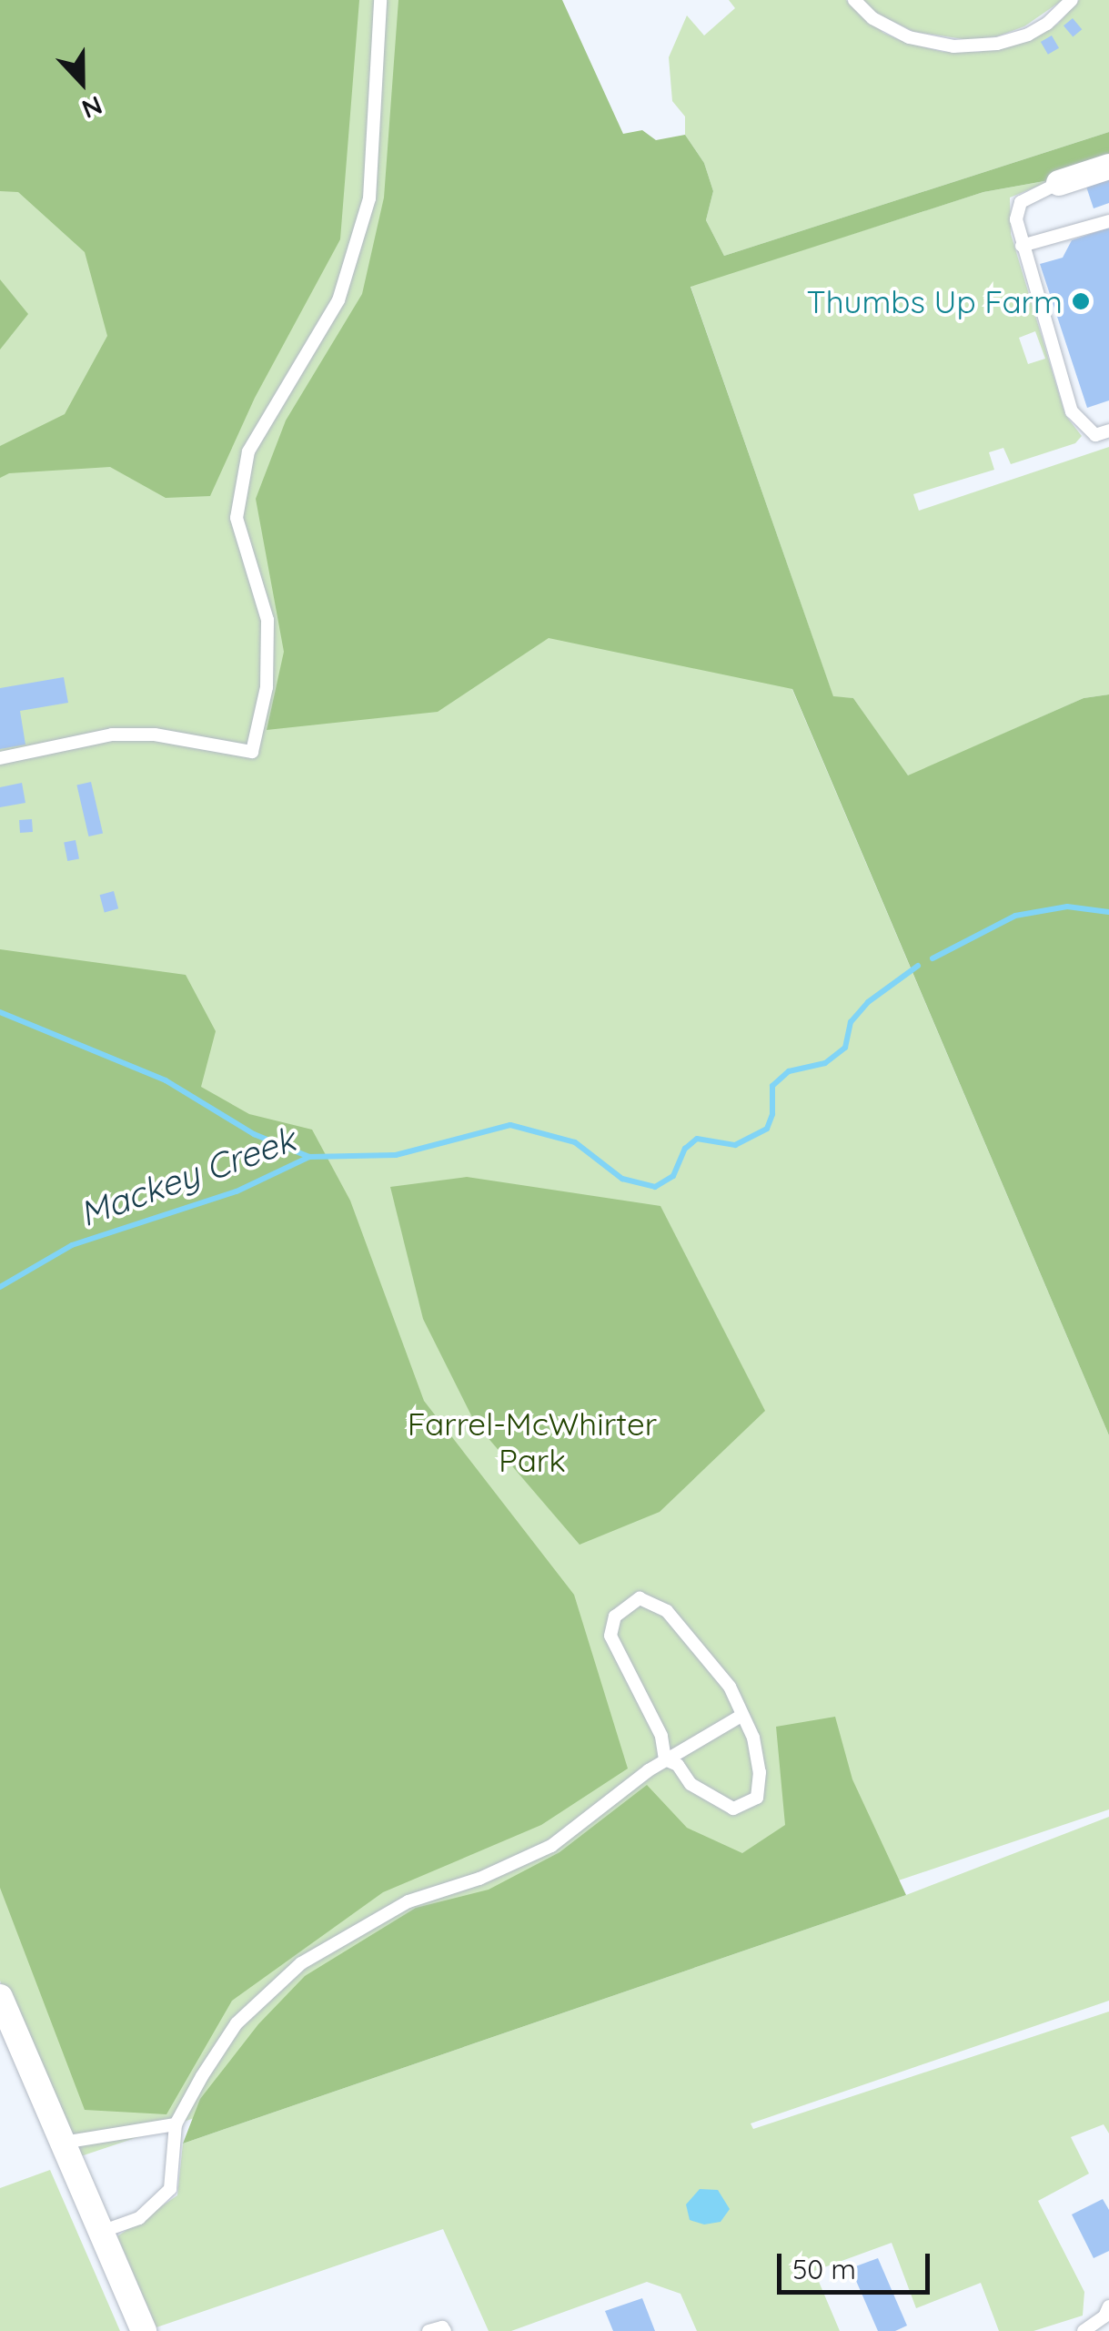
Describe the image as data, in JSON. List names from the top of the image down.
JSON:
{
  "water": ["Mackey Creek"],
  "parks": ["Farrel-McWhirter Park"],
  "places": ["Thumbs Up Farm"],
  "scale_bar": "50 m",
  "north": "bottom"
}
